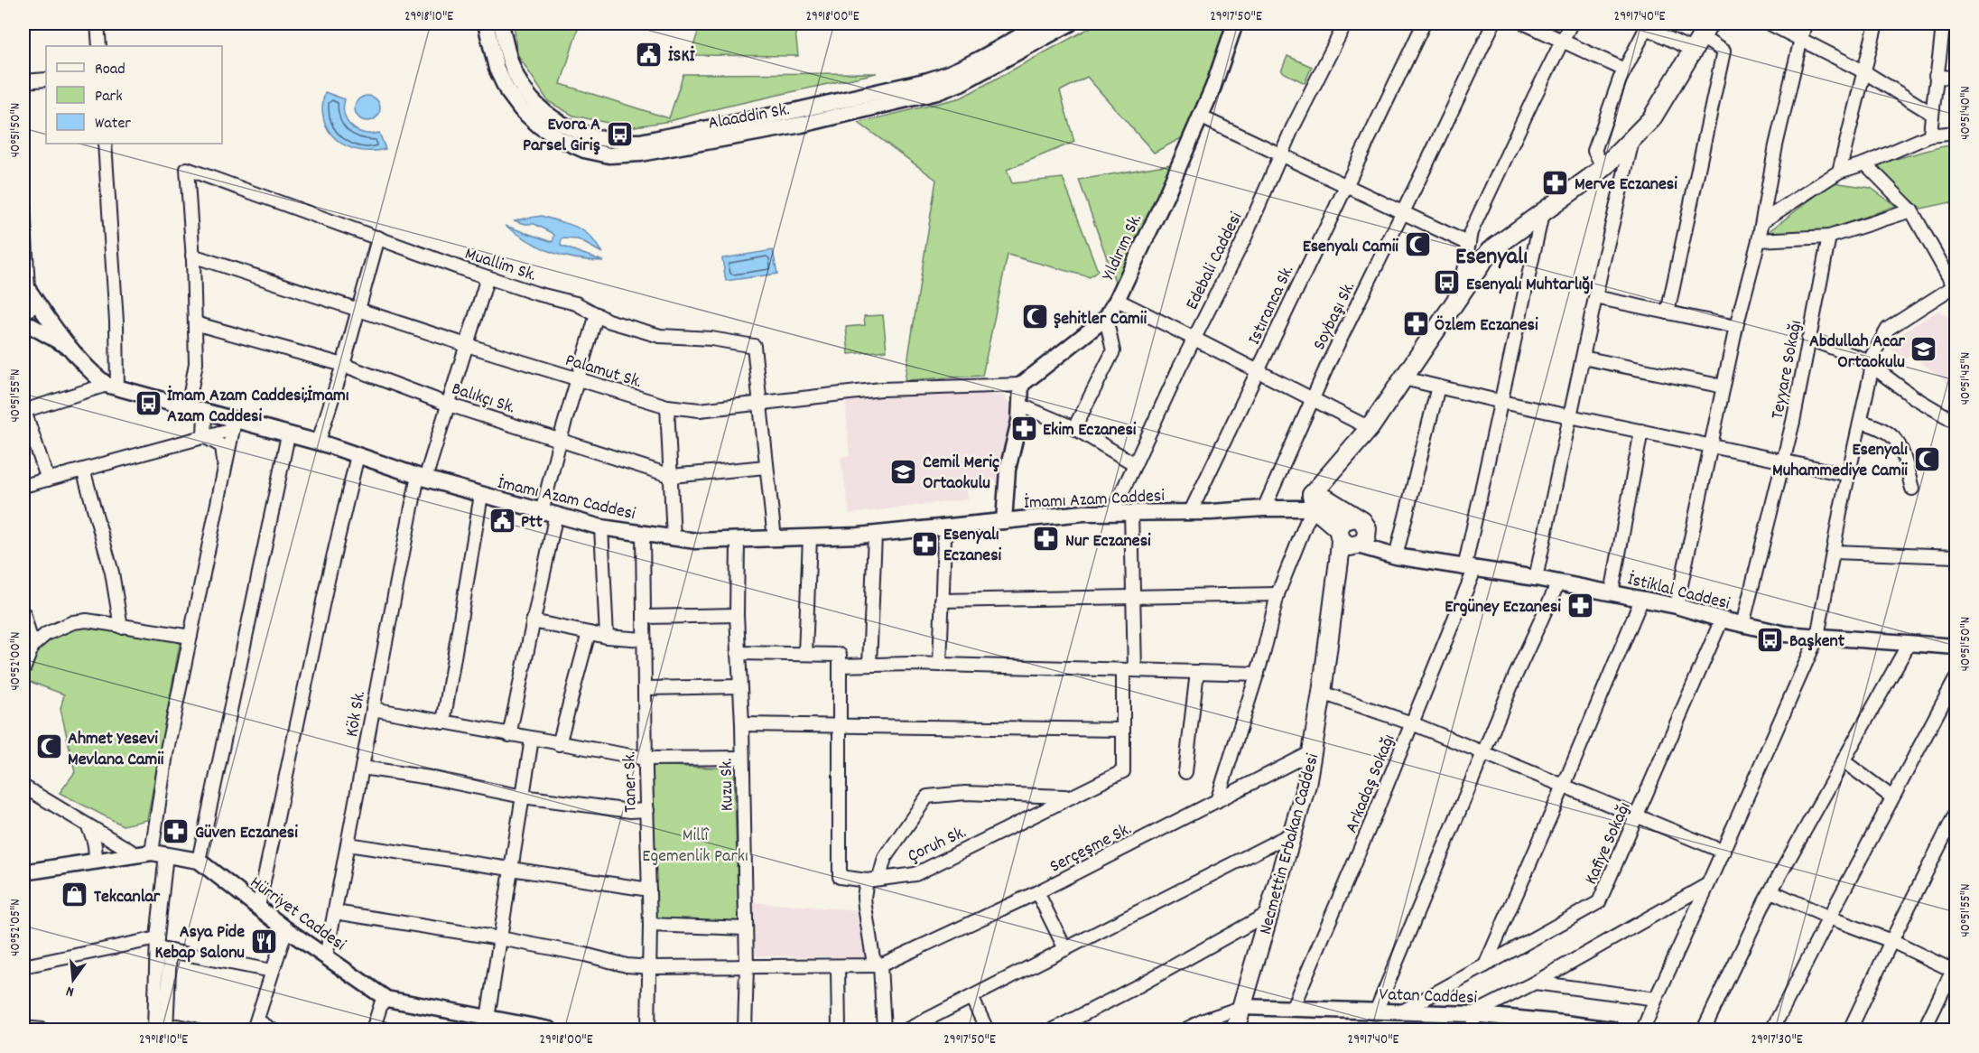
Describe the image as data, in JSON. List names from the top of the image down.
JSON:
{
  "streets": {
    "main road": ["Necmettin Erbakan Caddesi"],
    "street": [
      "Alaaddin Sk.",
      "Yıldırım Sk.",
      "Edebali Caddesi",
      "Muallim Sk.",
      "Istıranca Sk.",
      "Soybaşı Sk.",
      "Palamut Sk.",
      "Teyyare Sokağı",
      "Balıkçı Sk.",
      "İmamı Azam Caddesi",
      "İstiklal Caddesi",
      "Kök Sk.",
      "Taner Sk.",
      "Arkadaş Sokağı",
      "Kuzu Sk.",
      "Çoruh Sk.",
      "Kafiye Sokağı",
      "Serçeşme Sk.",
      "Hürriyet Caddesi",
      "Vatan Caddesi"
    ]
  },
  "crossings": [
    ["Yıldırım Sk.", "Palamut Sk."],
    ["Edebali Caddesi", "İmamı Azam Caddesi"],
    ["Muallim Sk.", "Palamut Sk."],
    ["Muallim Sk.", "Kök Sk."],
    ["Istıranca Sk.", "İmamı Azam Caddesi"],
    ["Soybaşı Sk.", "İmamı Azam Caddesi"],
    ["Palamut Sk.", "Kök Sk."],
    ["Teyyare Sokağı", "İstiklal Caddesi"],
    ["Balıkçı Sk.", "Kök Sk."],
    ["İmamı Azam Caddesi", "Kök Sk."],
    ["İmamı Azam Caddesi", "Taner Sk."],
    ["İmamı Azam Caddesi", "Kuzu Sk."],
    ["İmamı Azam Caddesi", "Çoruh Sk."],
    ["İstiklal Caddesi", "Arkadaş Sokağı"],
    ["İstiklal Caddesi", "Kafiye Sokağı"],
    ["İstiklal Caddesi", "Necmettin Erbakan Caddesi"],
    ["Kök Sk.", "Hürriyet Caddesi"],
    ["Arkadaş Sokağı", "Vatan Caddesi"],
    ["Kafiye Sokağı", "Vatan Caddesi"],
    ["Necmettin Erbakan Caddesi", "Serçeşme Sk."],
    ["Necmettin Erbakan Caddesi", "Vatan Caddesi"]
  ],
  "districts": ["Esenyalı"],
  "parks": ["Millî Egemenlik Parkı"],
  "places": {
    "public building": ["İSKİ", "Ptt"],
    "bus stop": [
      "Evora A Parsel Giriş",
      "Esenyalı Muhtarlığı",
      "İmam Azam Caddesi;İmamı Azam Caddesi",
      "Başkent"
    ],
    "pharmacy": [
      "Merve Eczanesi",
      "Özlem Eczanesi",
      "Ekim Eczanesi",
      "Nur Eczanesi",
      "Esenyalı Eczanesi",
      "Ergüney Eczanesi",
      "Güven Eczanesi"
    ],
    "mosque": [
      "Esenyalı Camii",
      "Şehitler Camii",
      "Esenyalı Muhammediye Camii",
      "Ahmet Yesevi Mevlana Camii"
    ],
    "school or university": ["Abdullah Acar Ortaokulu", "Cemil Meriç Ortaokulu"],
    "shop": ["Tekcanlar"],
    "restaurant": ["Asya Pide Kebap Salonu"]
  },
  "legend": ["Road", "Park", "Water"],
  "north": "bottom",
  "coordinates": [
    "29°18'10\"E",
    "29°18'00\"E",
    "29°17'50\"E",
    "29°17'40\"E",
    "40°51'40\"N",
    "40°51'50\"N",
    "40°51'45\"N",
    "40°51'55\"N",
    "40°52'00\"N",
    "40°52'05\"N",
    "29°17'30\"E"
  ]
}
